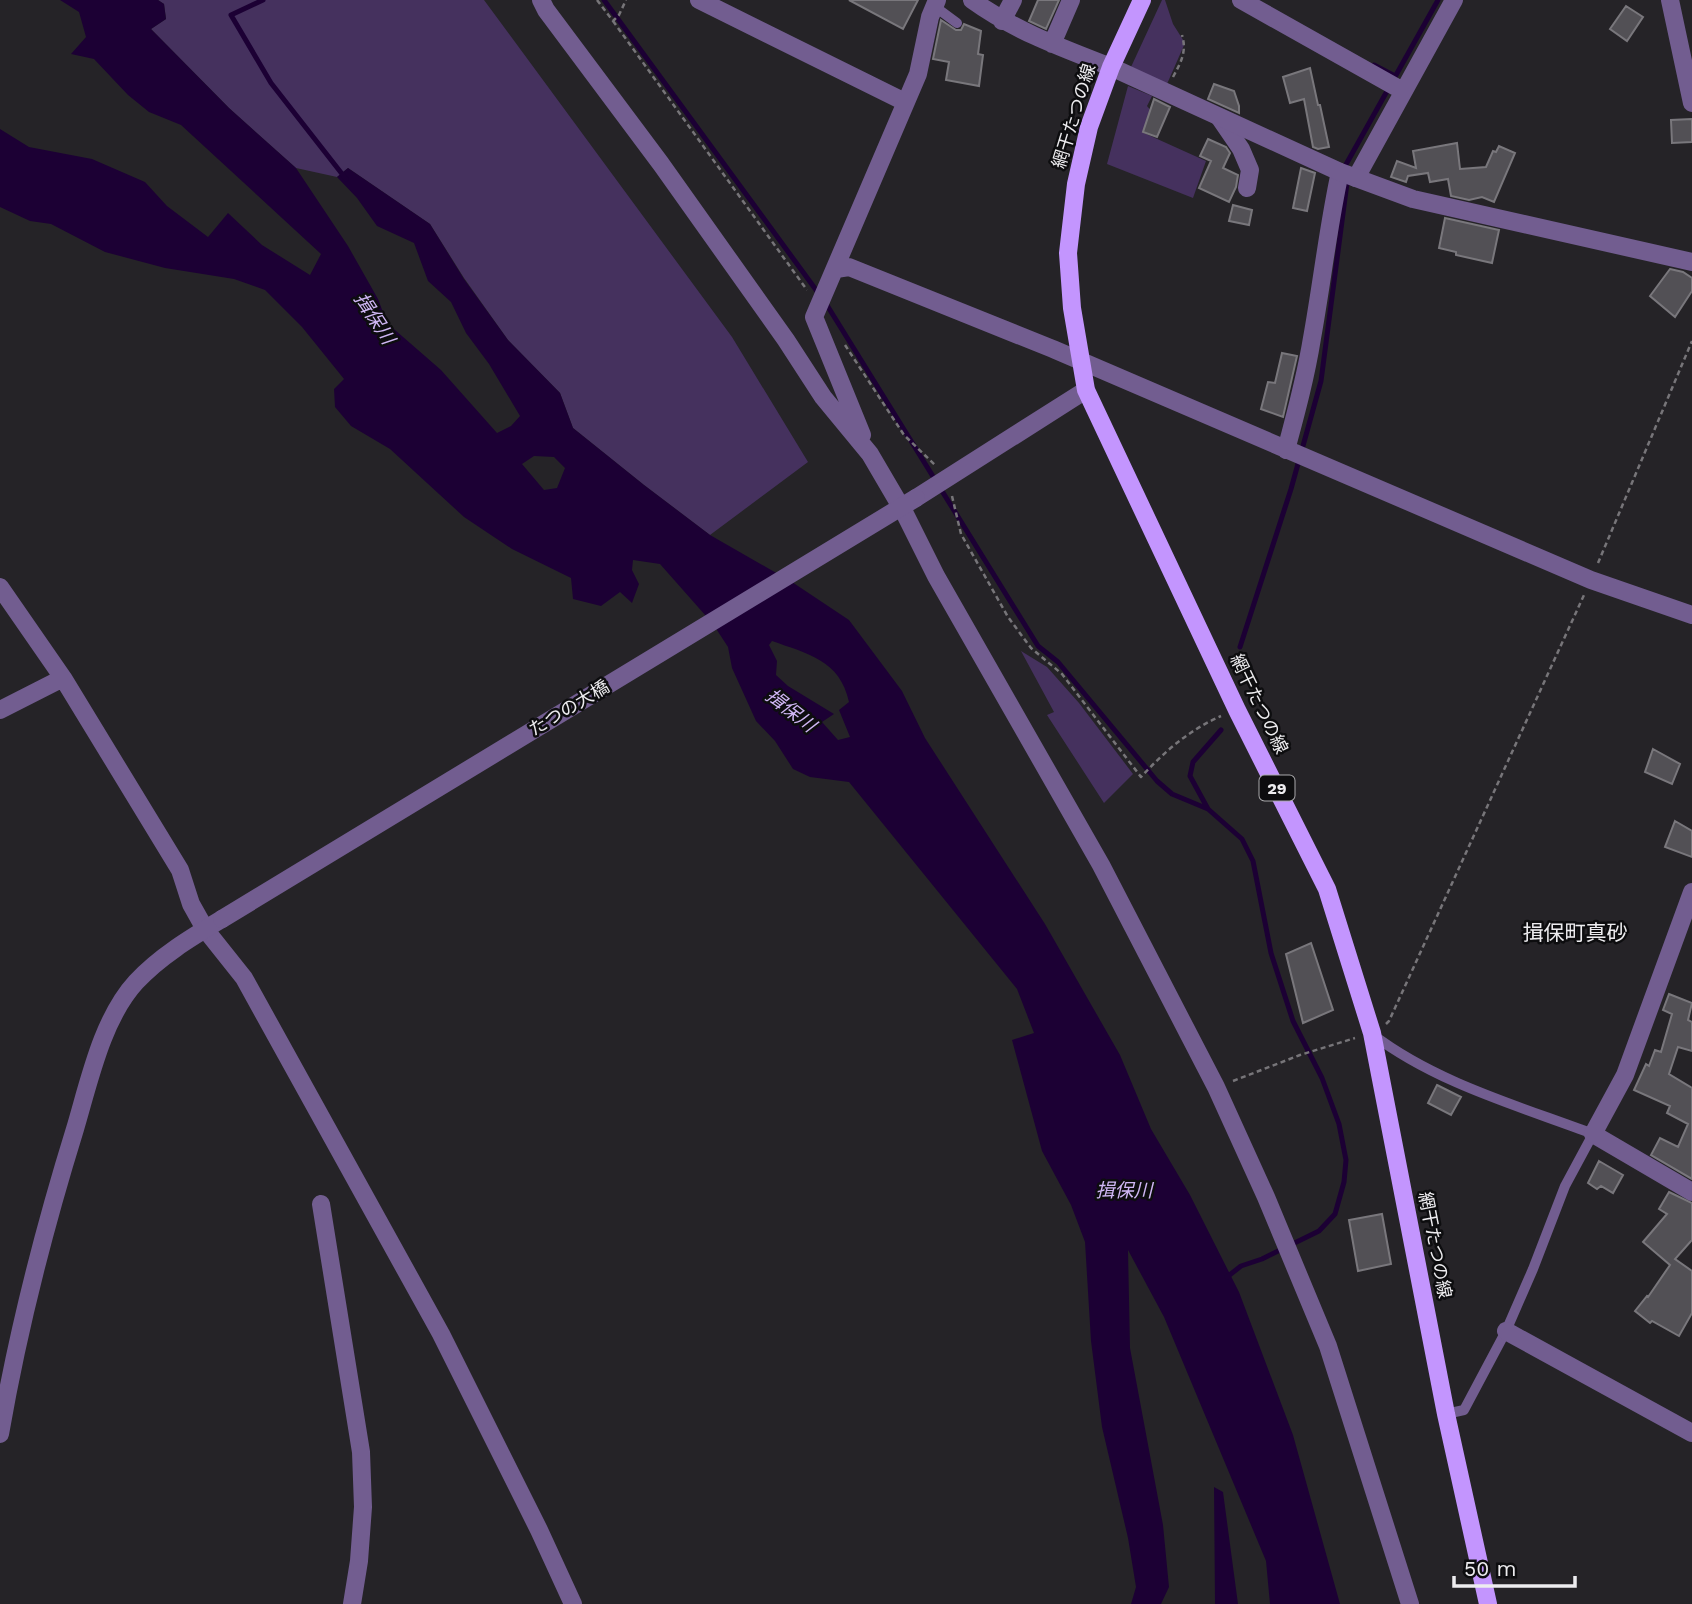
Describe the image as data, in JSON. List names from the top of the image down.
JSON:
{
  "streets": {
    "main road": ["網干たつの線", "29"],
    "street": ["たつの大橋"]
  },
  "crossings": [
    ["網干たつの線", "たつの大橋"]
  ],
  "districts": ["揖保町真砂"],
  "water": ["揖保川"],
  "scale_bar": "50 m"
}
